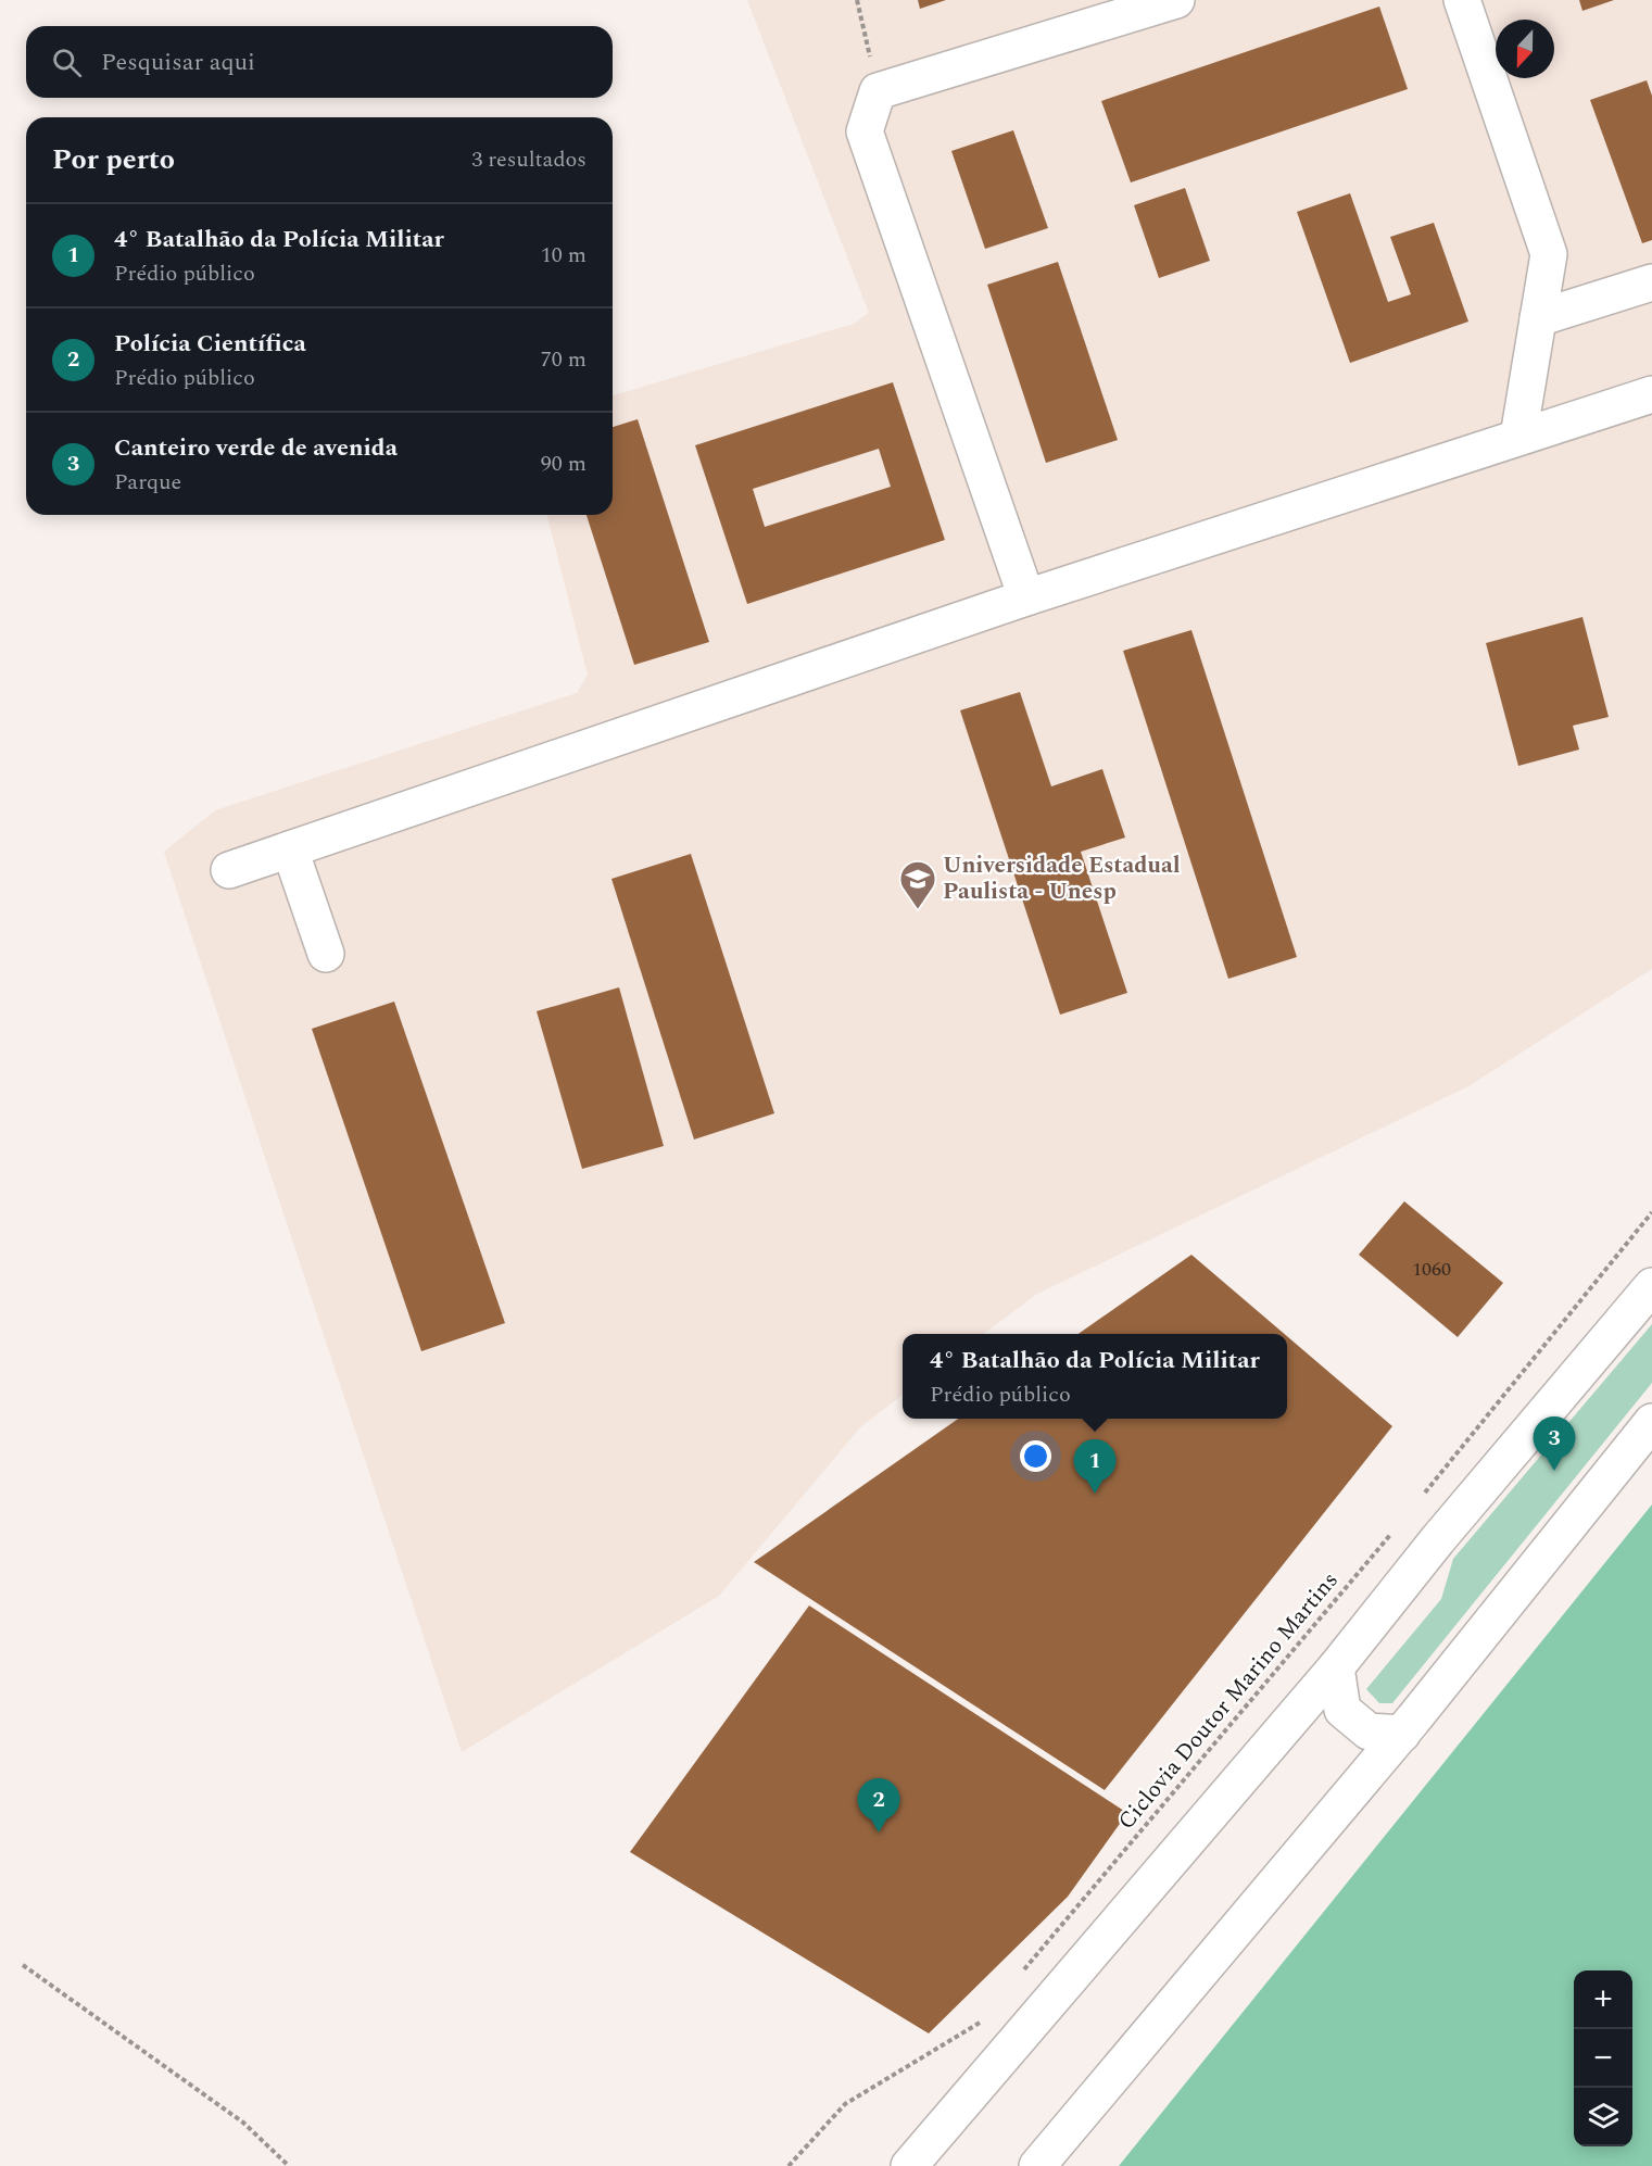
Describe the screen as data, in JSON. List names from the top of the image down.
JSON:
{
  "streets": {
    "path": ["Ciclovia Doutor Marino Martins"]
  },
  "places": {
    "school or university": ["Universidade Estadual Paulista - Unesp"]
  },
  "house_numbers": ["1060"],
  "north": "bottom",
  "page": {
    "search": "Pesquisar aqui",
    "heading": ["Por perto", "3 resultados"],
    "list": [
      {
        "mark": "1",
        "name": "4° Batalhão da Polícia Militar",
        "note": "Prédio público",
        "value": "10 m"
      },
      {
        "mark": "2",
        "name": "Polícia Científica",
        "note": "Prédio público",
        "value": "70 m"
      },
      {
        "mark": "3",
        "name": "Canteiro verde de avenida",
        "note": "Parque",
        "value": "90 m"
      }
    ],
    "popup": ["4° Batalhão da Polícia Militar", "Prédio público"],
    "pins": ["3", "1", "2"],
    "map_buttons": ["+", "−"]
  }
}
